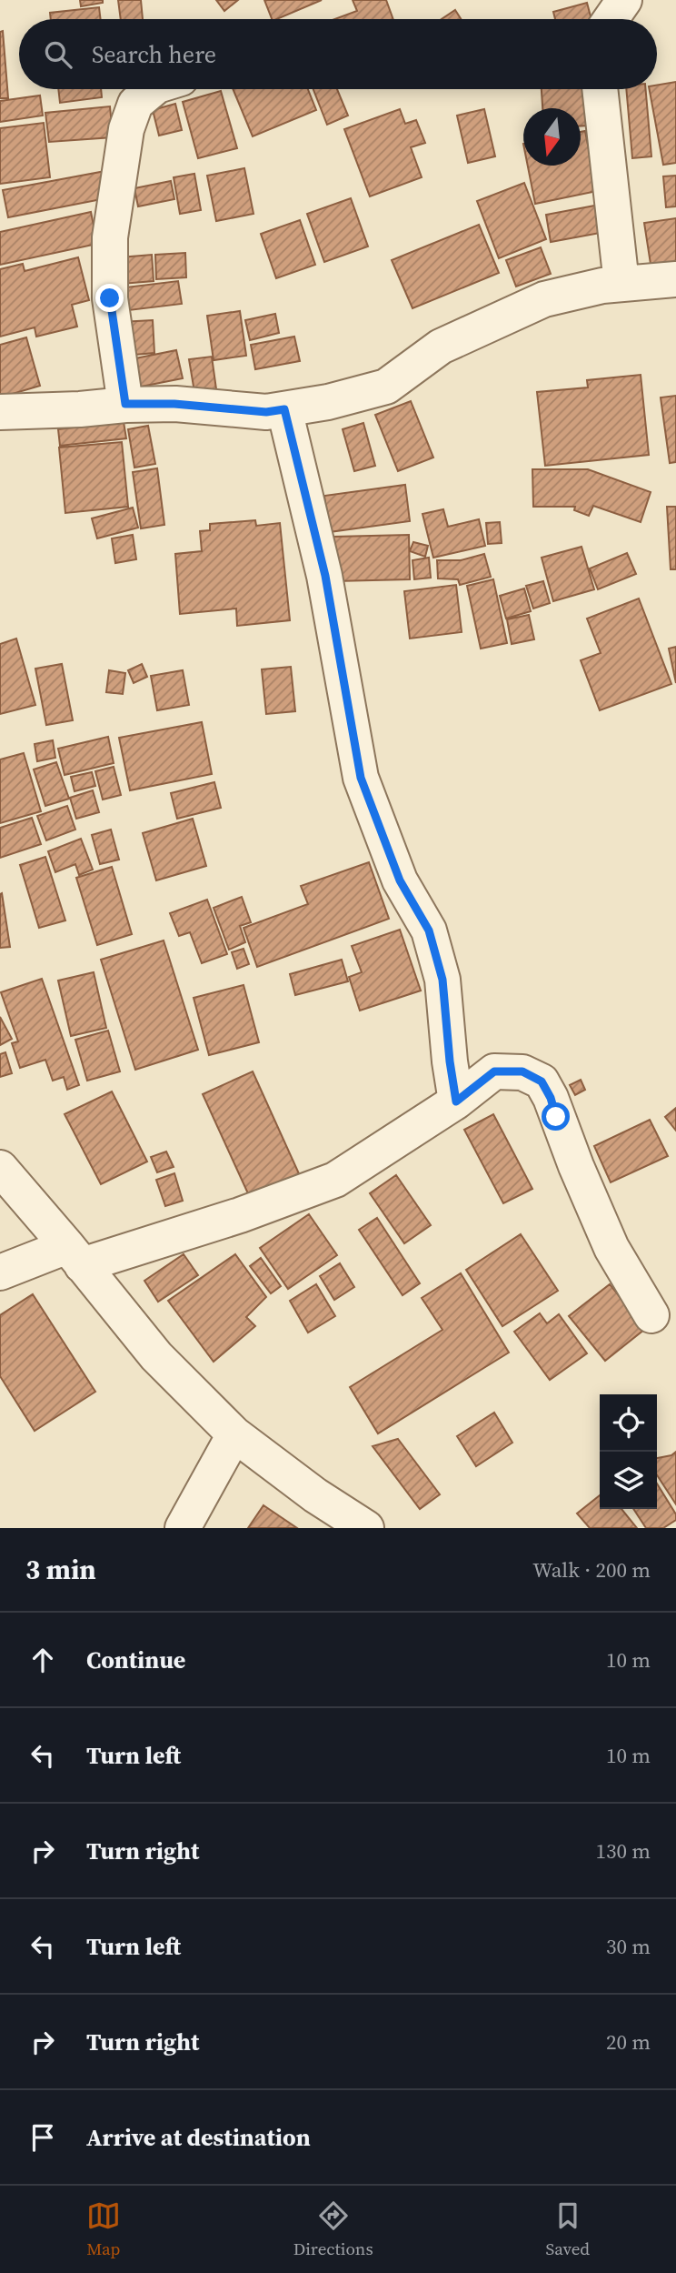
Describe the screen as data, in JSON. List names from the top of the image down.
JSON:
{
  "north": "bottom",
  "page": {
    "search": "Search here",
    "heading": ["3 min", "Walk · 200 m"],
    "list": [
      ["Continue", "10 m"],
      ["Turn left", "10 m"],
      ["Turn right", "130 m"],
      ["Turn left", "30 m"],
      ["Turn right", "20 m"],
      "Arrive at destination"
    ],
    "nav": ["Map", "Directions", "Saved"]
  }
}
